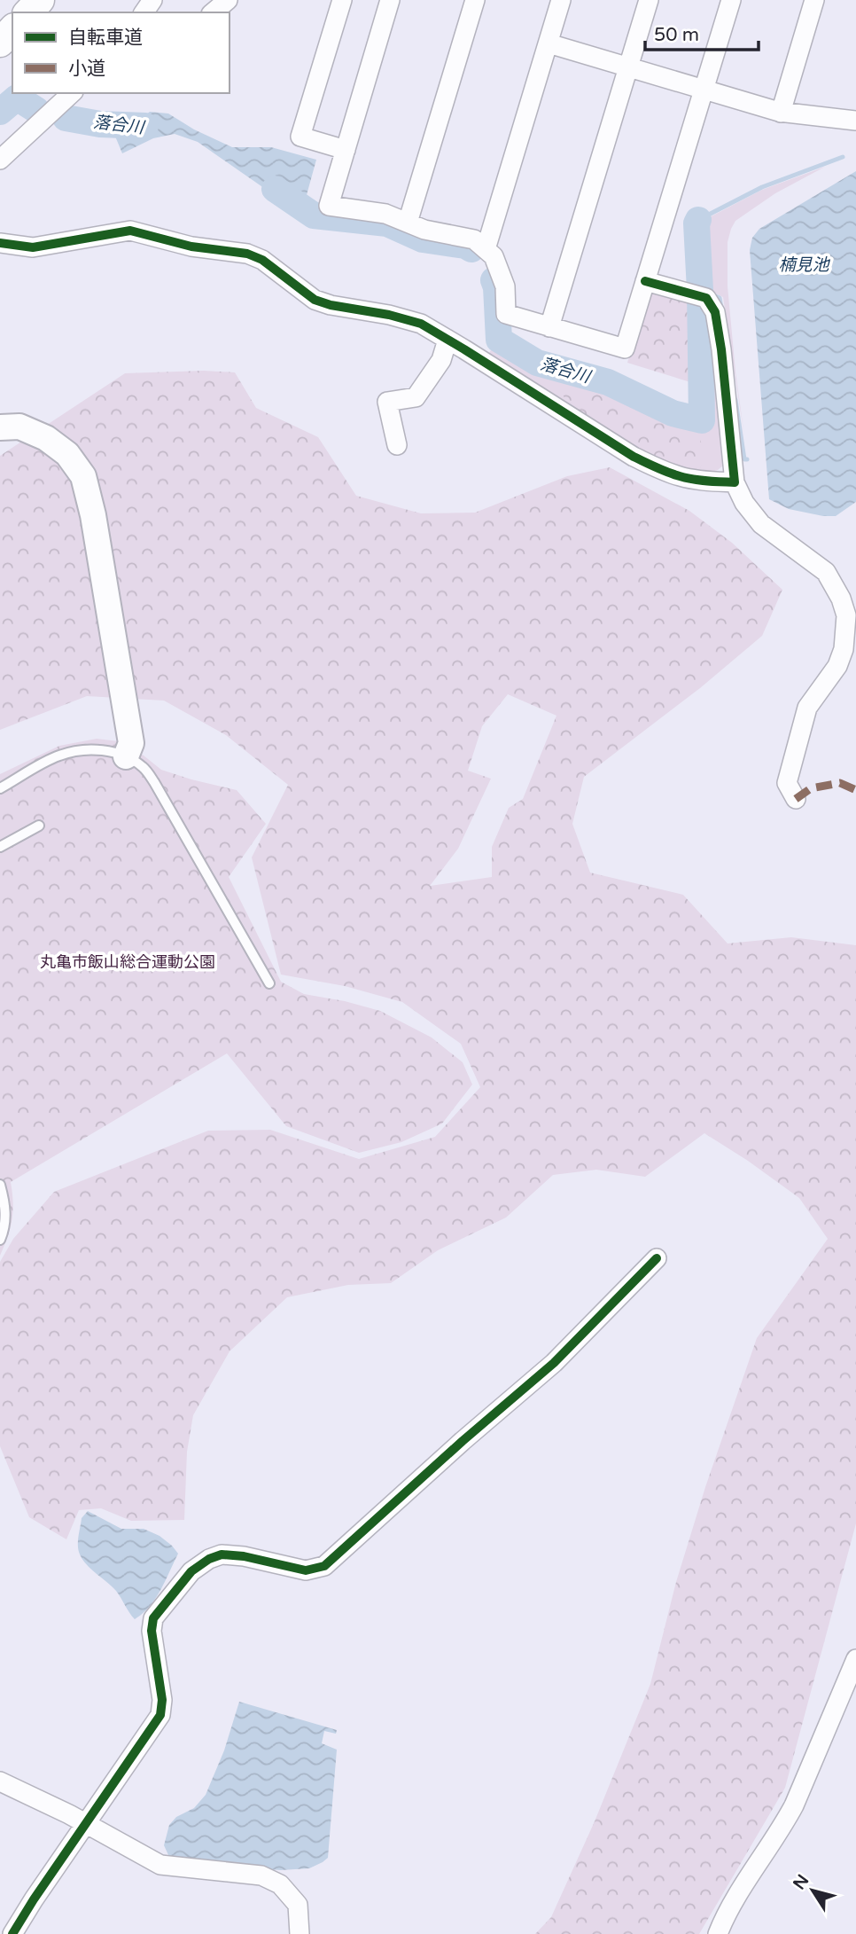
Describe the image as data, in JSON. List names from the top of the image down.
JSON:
{
  "water": ["落合川", "楠見池"],
  "parks": ["丸亀市飯山総合運動公園"],
  "legend": ["自転車道", "小道"],
  "scale_bar": "50 m",
  "north": "top left"
}
